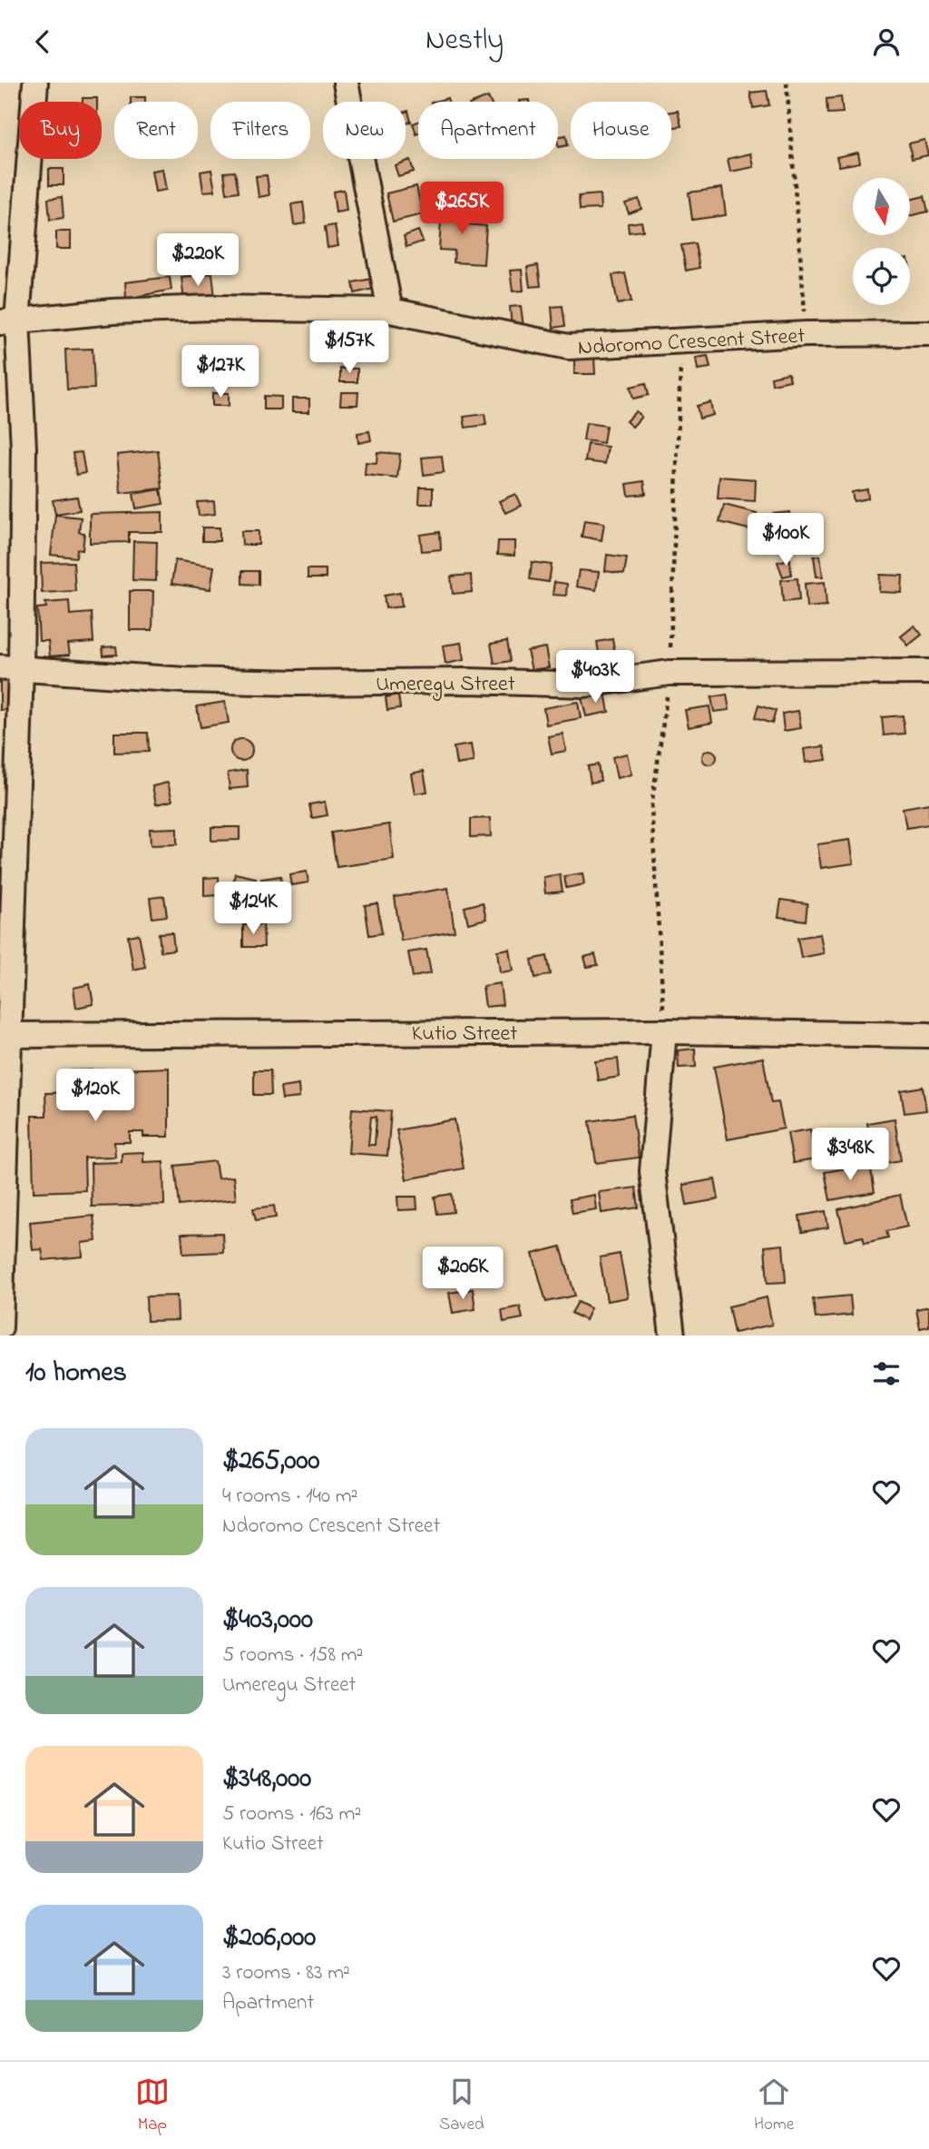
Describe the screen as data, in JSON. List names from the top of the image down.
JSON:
{
  "streets": {
    "street": ["Ndoromo Crescent Street", "Umeregu Street", "Kutio Street"]
  },
  "north": "bottom",
  "page": {
    "header": "Nestly",
    "chip": [
      "Buy",
      "Rent",
      "Filters",
      "New",
      "Apartment",
      "House"
    ],
    "price": [
      "$265K",
      "$220K",
      "$157K",
      "$127K",
      "$100K",
      "$403K",
      "$124K",
      "$120K",
      "$348K",
      "$206K"
    ],
    "heading": "10 homes",
    "list": [
      {
        "name": "$265,000",
        "note": "4 rooms · 140 m² · Ndoromo Crescent Street"
      },
      {
        "name": "$403,000",
        "note": "5 rooms · 158 m² · Umeregu Street"
      },
      {
        "name": "$348,000",
        "note": "5 rooms · 163 m² · Kutio Street"
      },
      {
        "name": "$206,000",
        "note": "3 rooms · 83 m² · Apartment"
      }
    ],
    "tabs": ["Map", "Saved", "Home"]
  }
}
